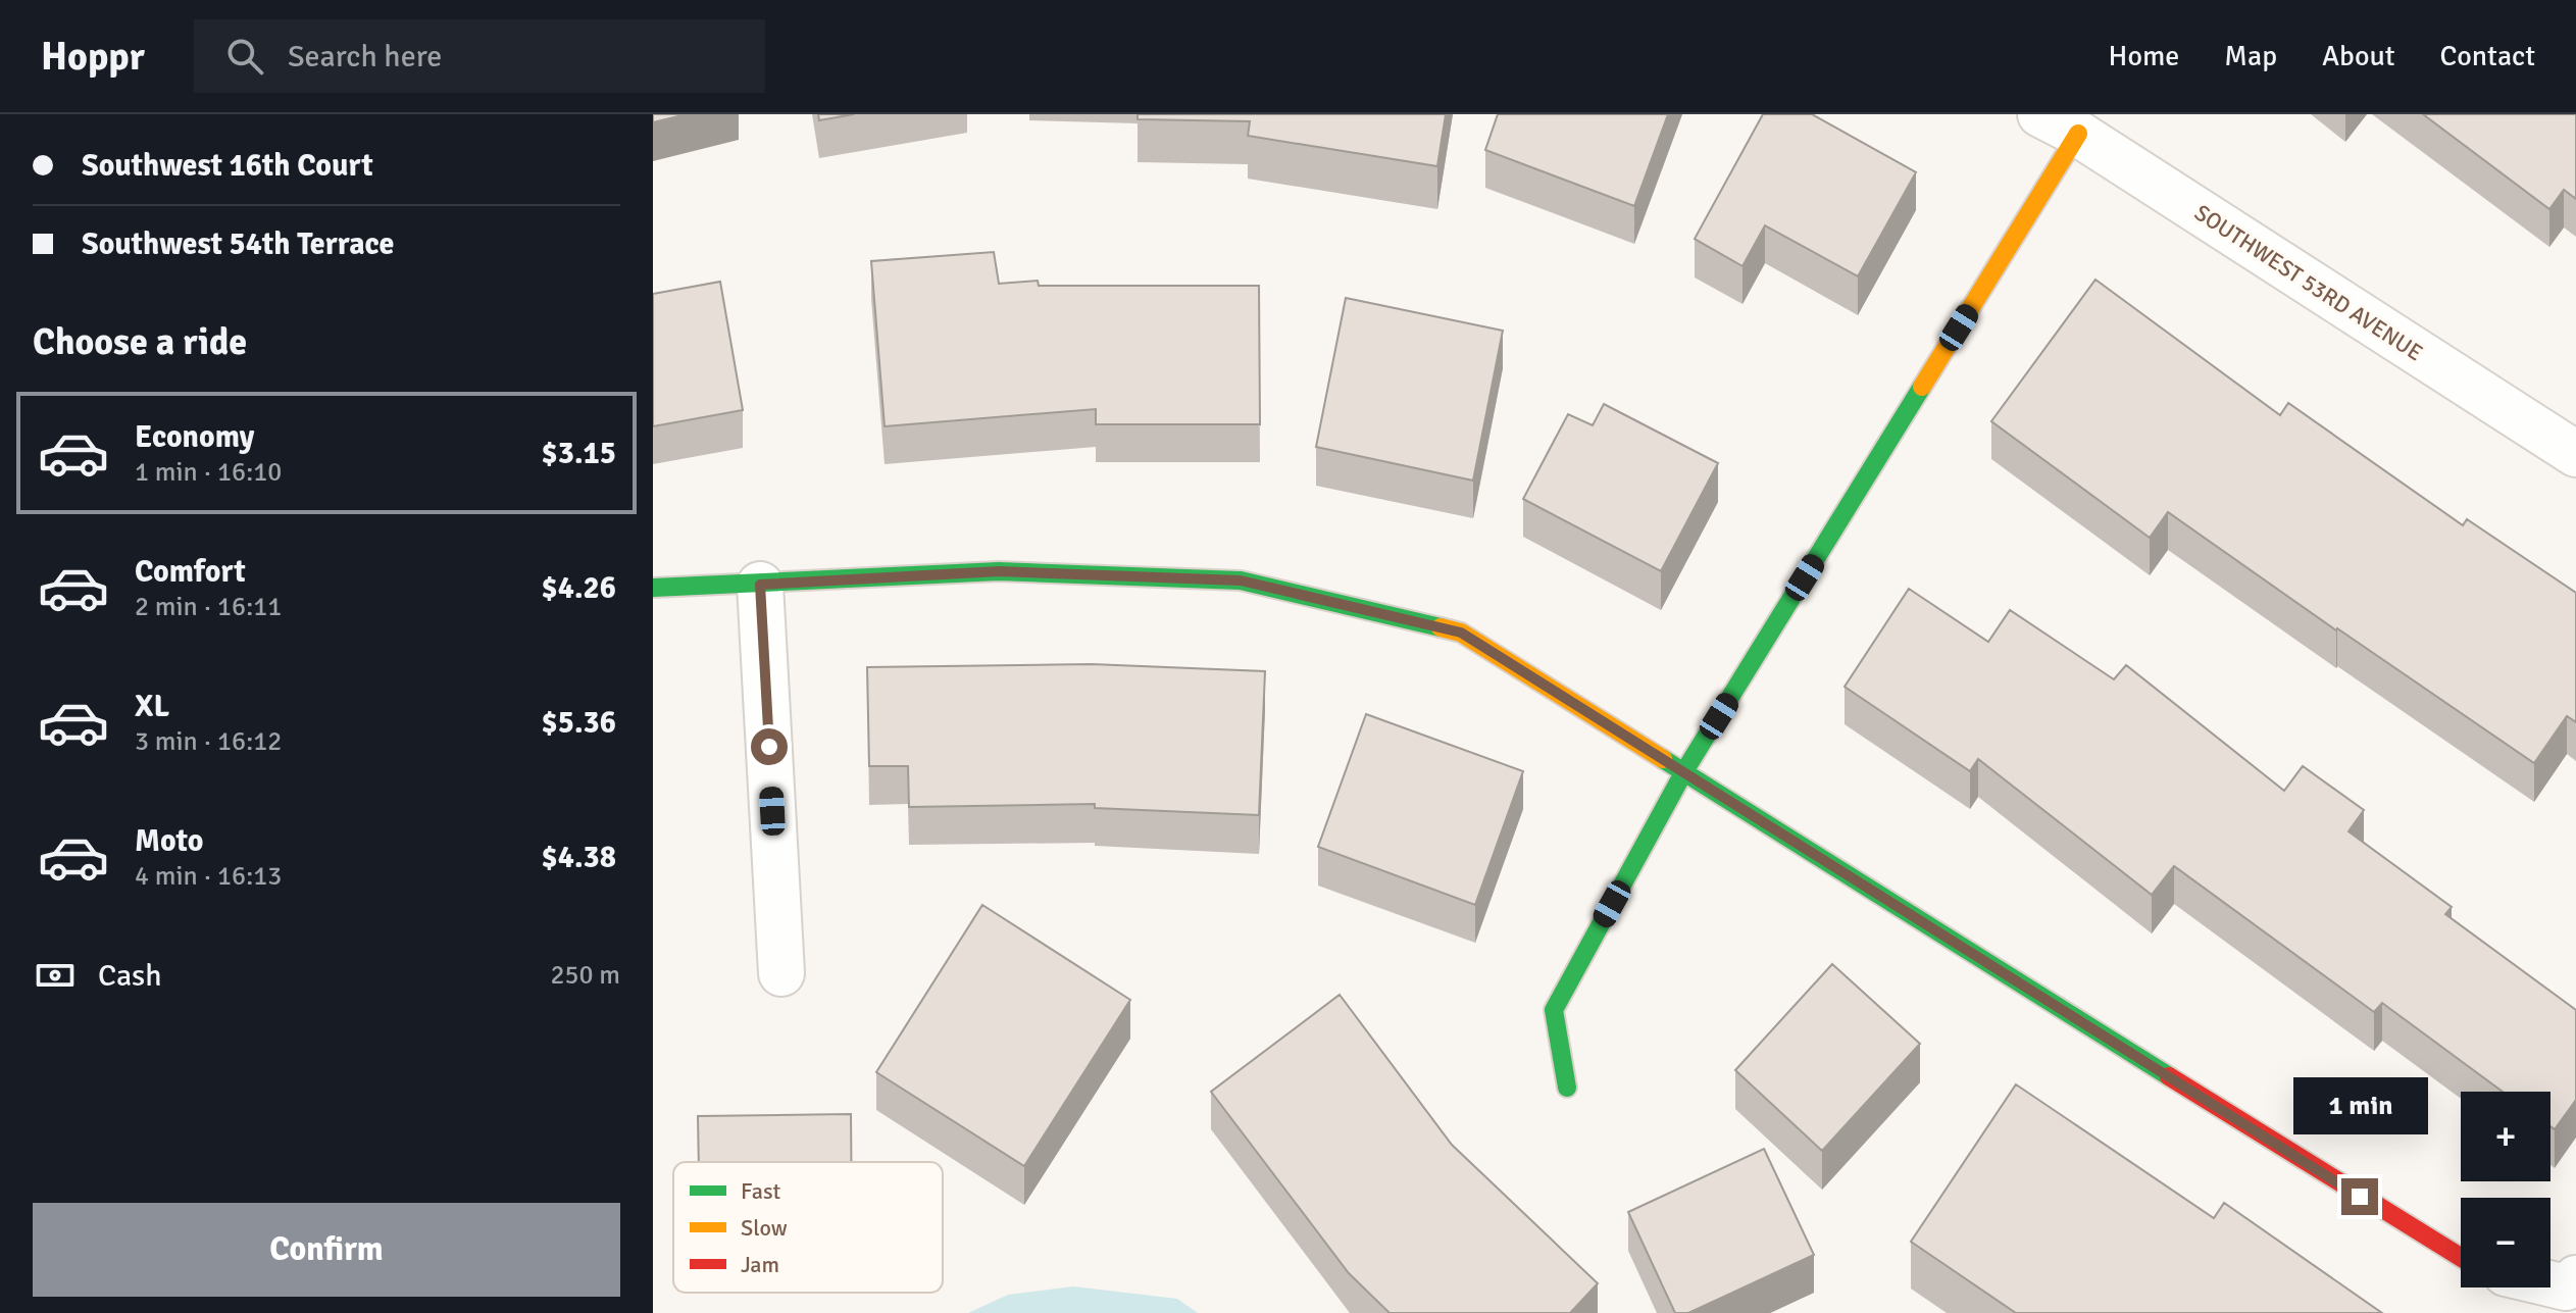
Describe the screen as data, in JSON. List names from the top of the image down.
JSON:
{
  "streets": {
    "street": ["SOUTHWEST 53RD AVENUE"]
  },
  "legend": ["Fast", "Slow", "Jam"],
  "page": {
    "header": "Hoppr",
    "search": "Search here",
    "nav": [
      "Home",
      "Map",
      "About",
      "Contact"
    ],
    "banner": ["Southwest 16th Court", "Southwest 54th Terrace"],
    "heading": "Choose a ride",
    "list": [
      {
        "name": "Economy",
        "note": "1 min · 16:10",
        "value": "$3.15"
      },
      {
        "name": "Comfort",
        "note": "2 min · 16:11",
        "value": "$4.26"
      },
      {
        "name": "XL",
        "note": "3 min · 16:12",
        "value": "$5.36"
      },
      {
        "name": "Moto",
        "note": "4 min · 16:13",
        "value": "$4.38"
      }
    ],
    "pay": ["Cash", "250 m"],
    "bubble": "1 min",
    "map_buttons": ["+", "−"],
    "buttons": "Confirm"
  }
}
